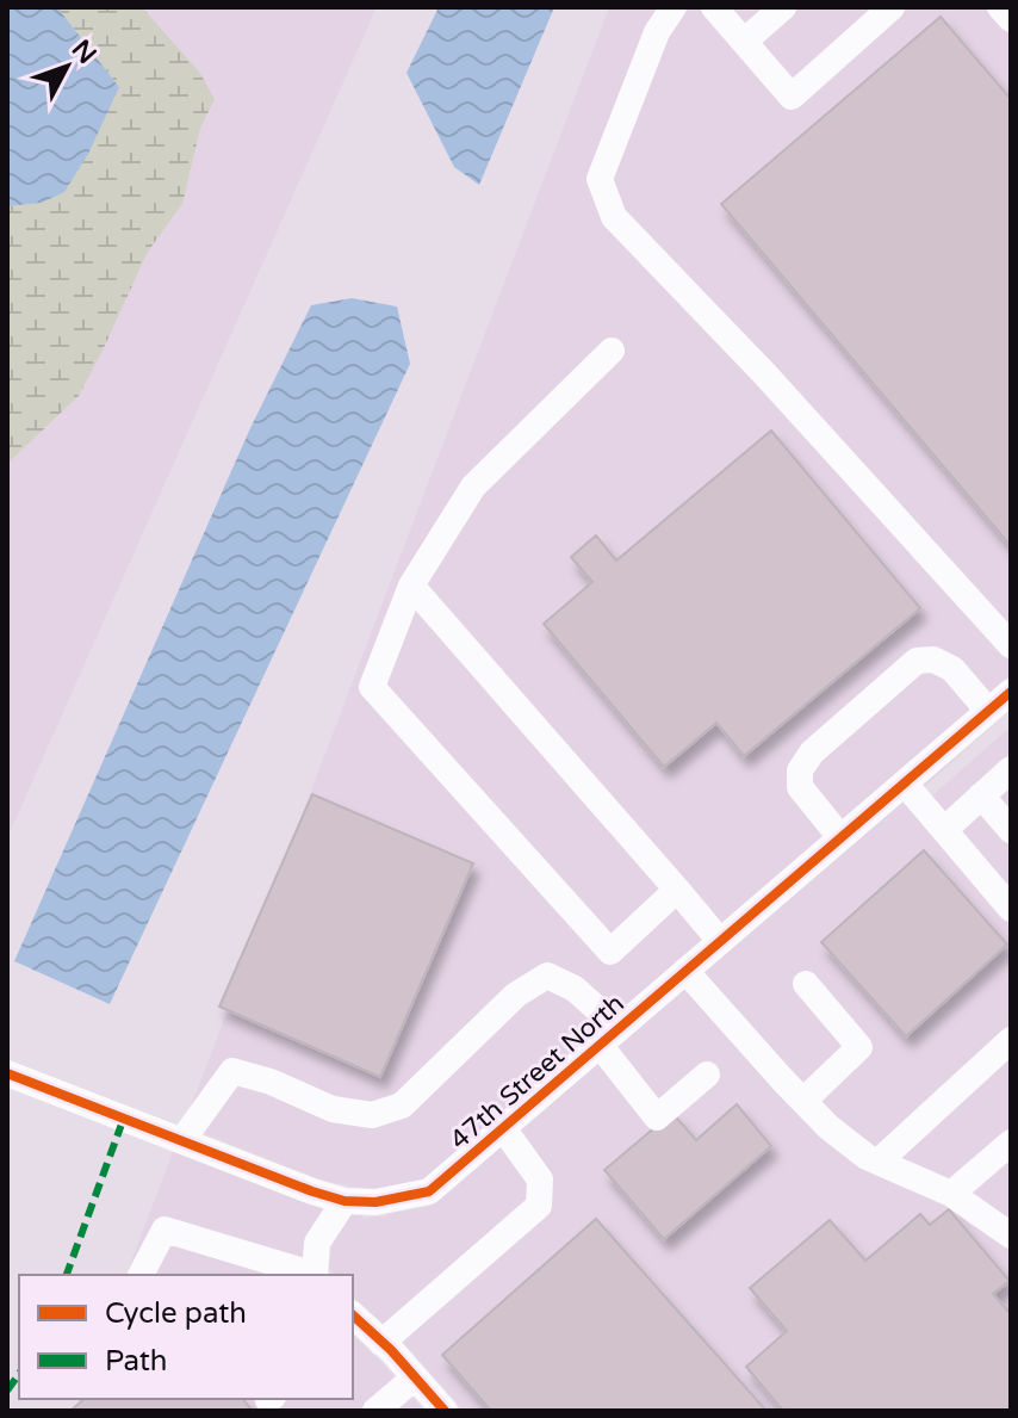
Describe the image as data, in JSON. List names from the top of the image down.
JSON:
{
  "streets": {
    "street": ["47th Street North"]
  },
  "legend": ["Cycle path", "Path"],
  "north": "top right"
}
